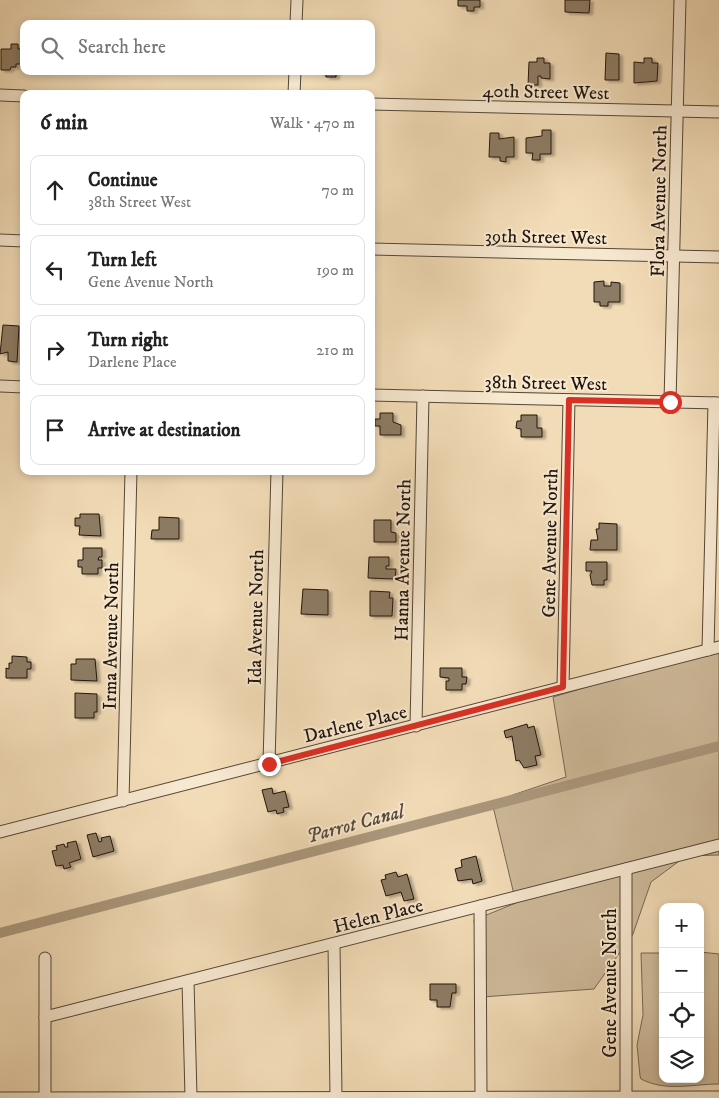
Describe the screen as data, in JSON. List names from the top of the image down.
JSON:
{
  "streets": {
    "street": [
      "40th Street West",
      "Flora Avenue North",
      "39th Street West",
      "38th Street West",
      "Gene Avenue North",
      "Hanna Avenue North",
      "Ida Avenue North",
      "Irma Avenue North",
      "Darlene Place",
      "Helen Place"
    ]
  },
  "crossings": [
    ["40th Street West", "Flora Avenue North"],
    ["Flora Avenue North", "39th Street West"],
    ["Flora Avenue North", "38th Street West"],
    ["38th Street West", "Gene Avenue North"],
    ["38th Street West", "Hanna Avenue North"],
    ["Gene Avenue North", "Darlene Place"],
    ["Gene Avenue North", "Helen Place"],
    ["Hanna Avenue North", "Darlene Place"],
    ["Ida Avenue North", "Darlene Place"],
    ["Irma Avenue North", "Darlene Place"]
  ],
  "water": ["Parrot Canal"],
  "page": {
    "search": "Search here",
    "heading": ["6 min", "Walk · 470 m"],
    "list": [
      ["Continue", "38th Street West", "70 m"],
      ["Turn left", "Gene Avenue North", "190 m"],
      ["Turn right", "Darlene Place", "210 m"],
      "Arrive at destination"
    ],
    "map_buttons": ["+", "−"]
  }
}
